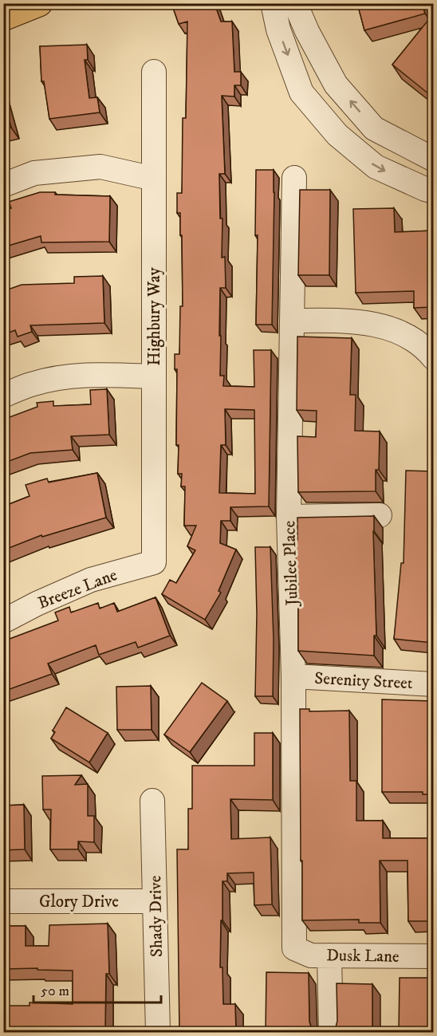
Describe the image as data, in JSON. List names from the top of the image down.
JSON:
{
  "streets": {
    "street": [
      "Highbury Way",
      "Jubilee Place",
      "Breeze Lane",
      "Serenity Street",
      "Glory Drive",
      "Shady Drive",
      "Dusk Lane"
    ]
  },
  "crossings": [
    ["Highbury Way", "Breeze Lane"],
    ["Jubilee Place", "Serenity Street"],
    ["Jubilee Place", "Dusk Lane"],
    ["Glory Drive", "Shady Drive"]
  ],
  "scale_bar": "50 m"
}
